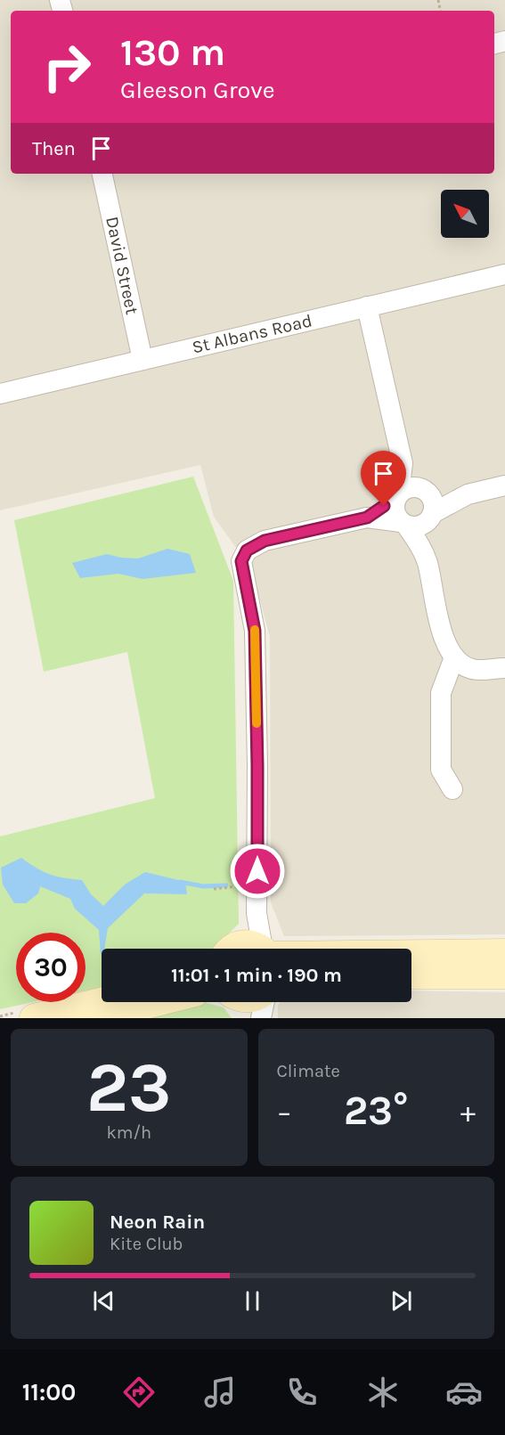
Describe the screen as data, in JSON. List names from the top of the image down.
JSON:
{
  "streets": {
    "street": ["David Street", "St Albans Road"]
  },
  "crossings": [
    ["David Street", "St Albans Road"]
  ],
  "north": "top left",
  "page": {
    "turn": ["130 m", "Gleeson Grove"],
    "then": "Then",
    "limit": "30",
    "trip": "11:01 · 1 min · 190 m",
    "tile": [
      ["23", "km/h"],
      "Climate"
    ],
    "heat": ["−", "23°", "+"],
    "song": ["Neon Rain", "Kite Club"],
    "tabs": "11:00"
  }
}
